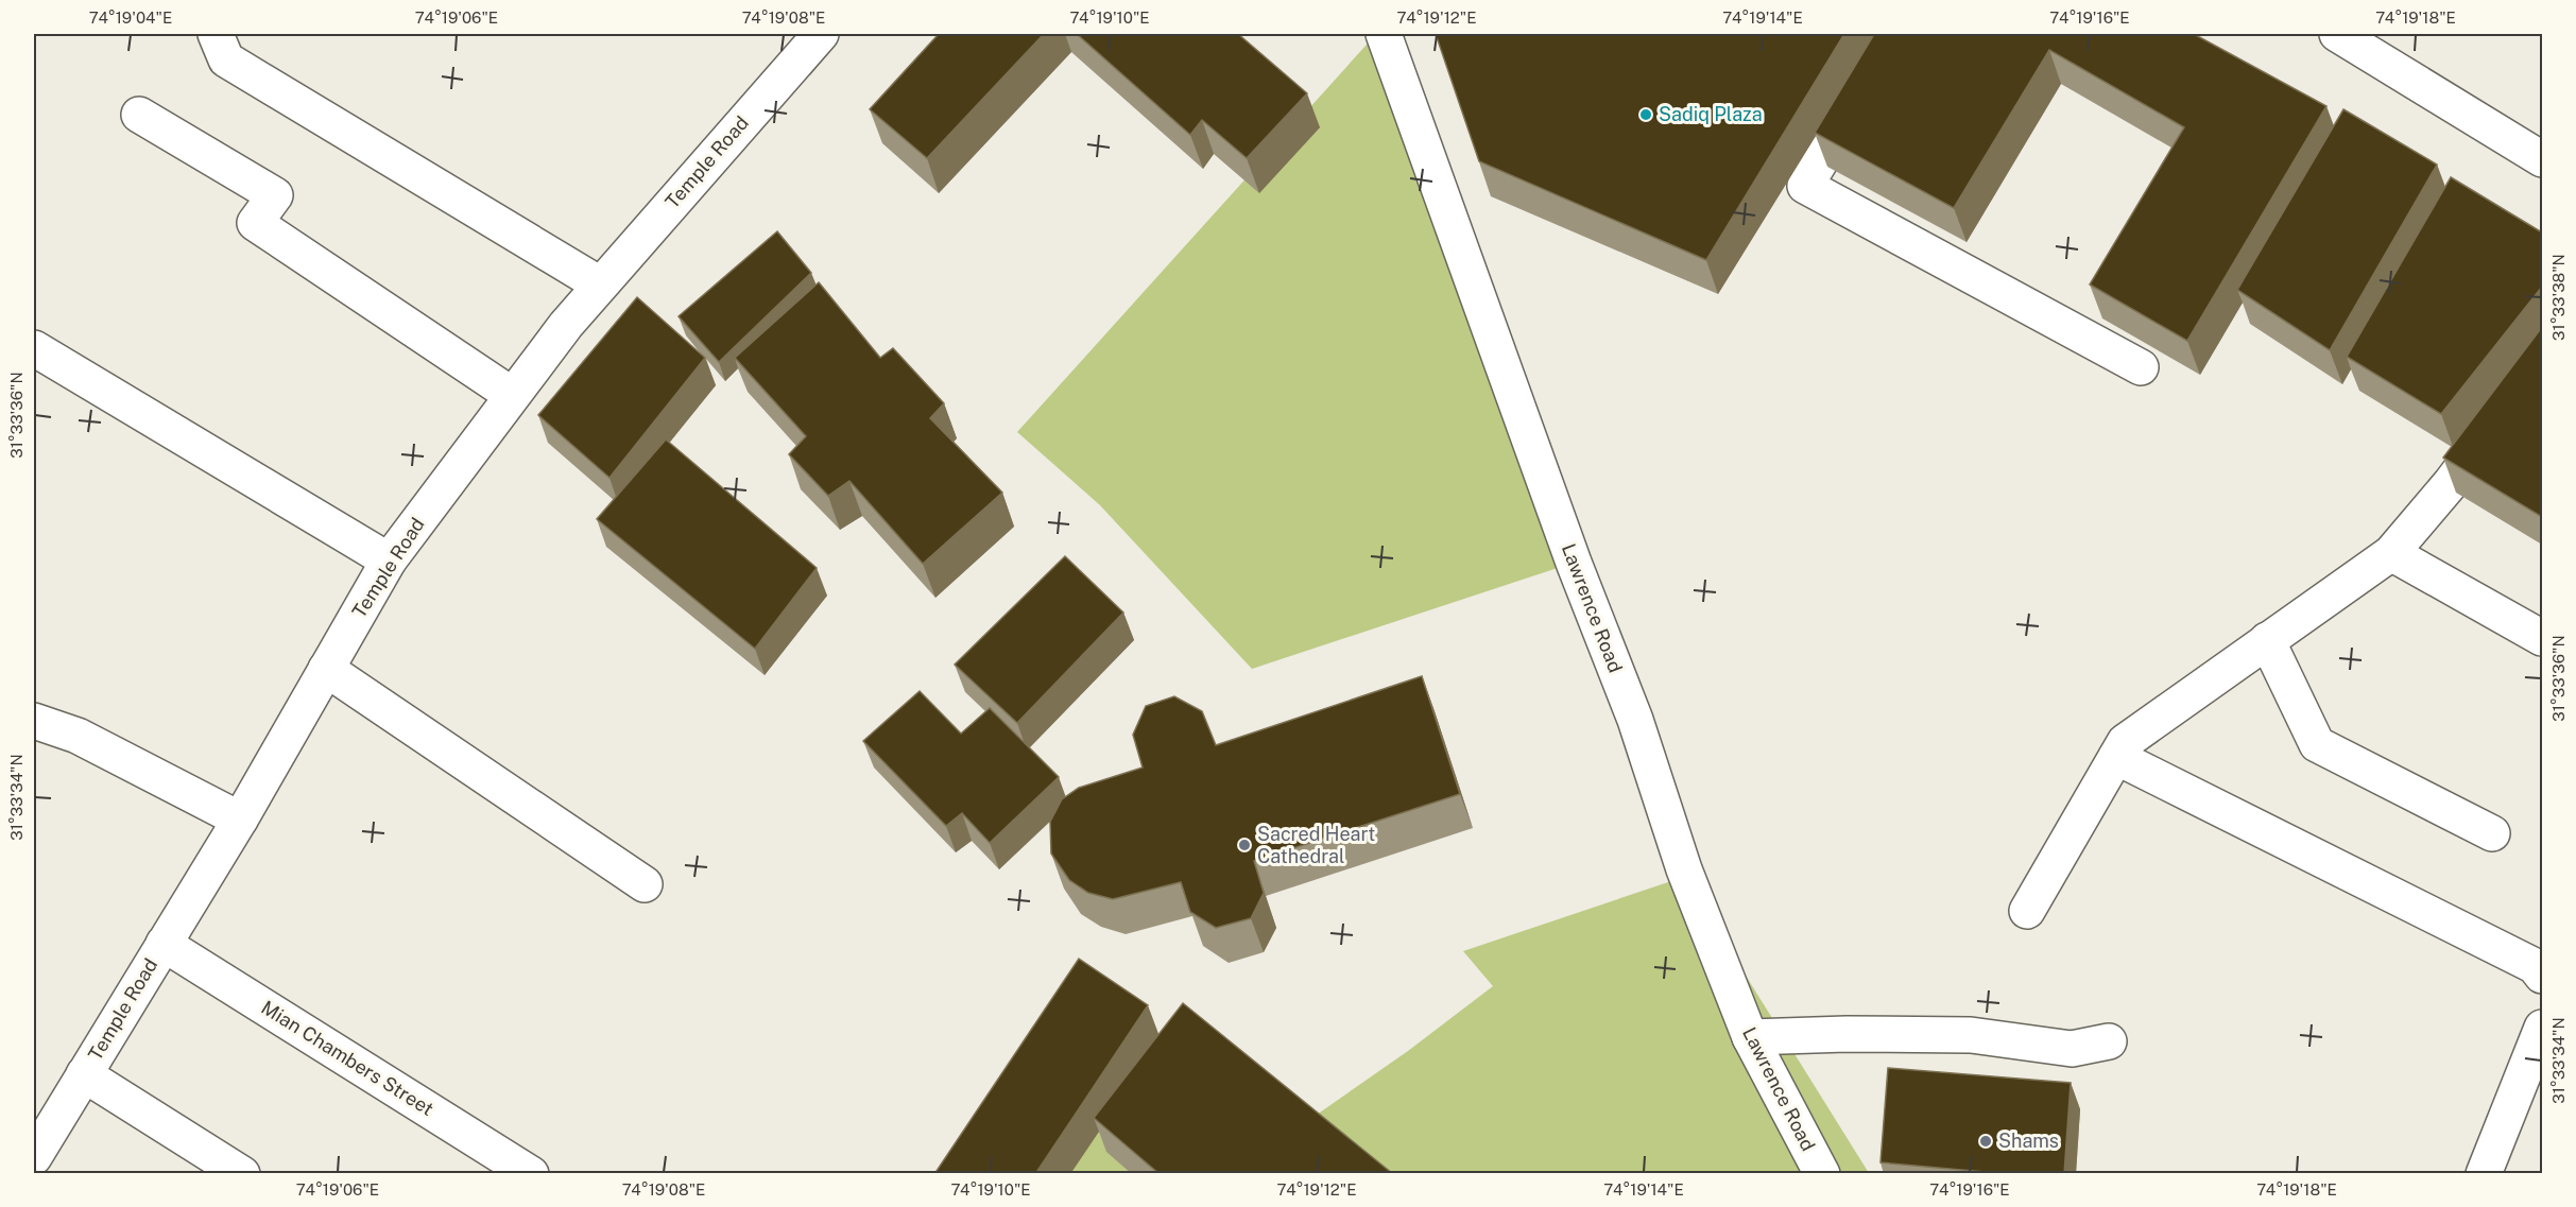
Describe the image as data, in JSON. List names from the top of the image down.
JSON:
{
  "streets": {
    "street": ["Temple Road", "Lawrence Road", "Mian Chambers Street"]
  },
  "crossings": [
    ["Temple Road", "Mian Chambers Street"]
  ],
  "places": ["Sadiq Plaza", "Sacred Heart Cathedral", "Shams"],
  "coordinates": [
    "74°19'04\"E",
    "74°19'06\"E",
    "74°19'08\"E",
    "74°19'10\"E",
    "74°19'12\"E",
    "74°19'14\"E",
    "74°19'16\"E",
    "74°19'18\"E",
    "31°33'38\"N",
    "31°33'36\"N",
    "31°33'34\"N"
  ]
}
